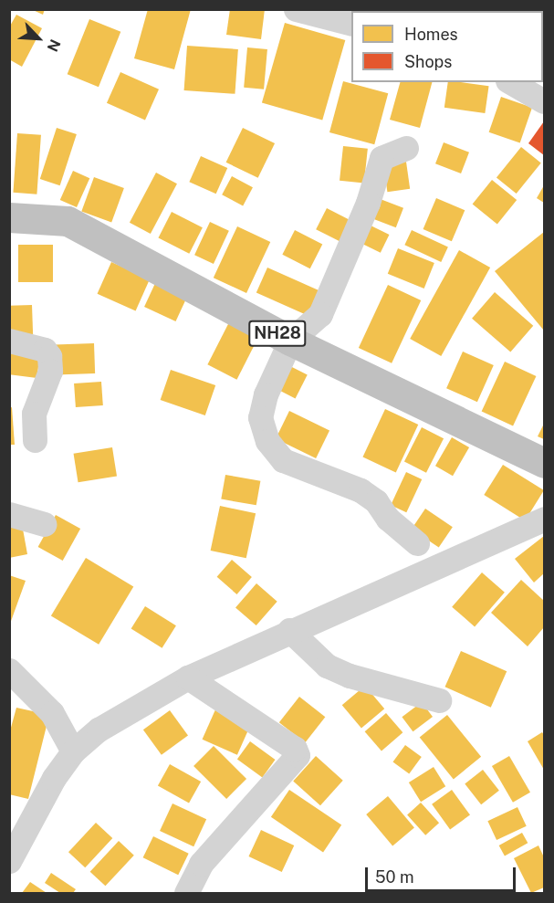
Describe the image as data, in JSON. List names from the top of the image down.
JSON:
{
  "streets": {
    "highway": ["NH28"]
  },
  "legend": ["Homes", "Shops"],
  "scale_bar": "50 m",
  "north": "bottom right"
}
